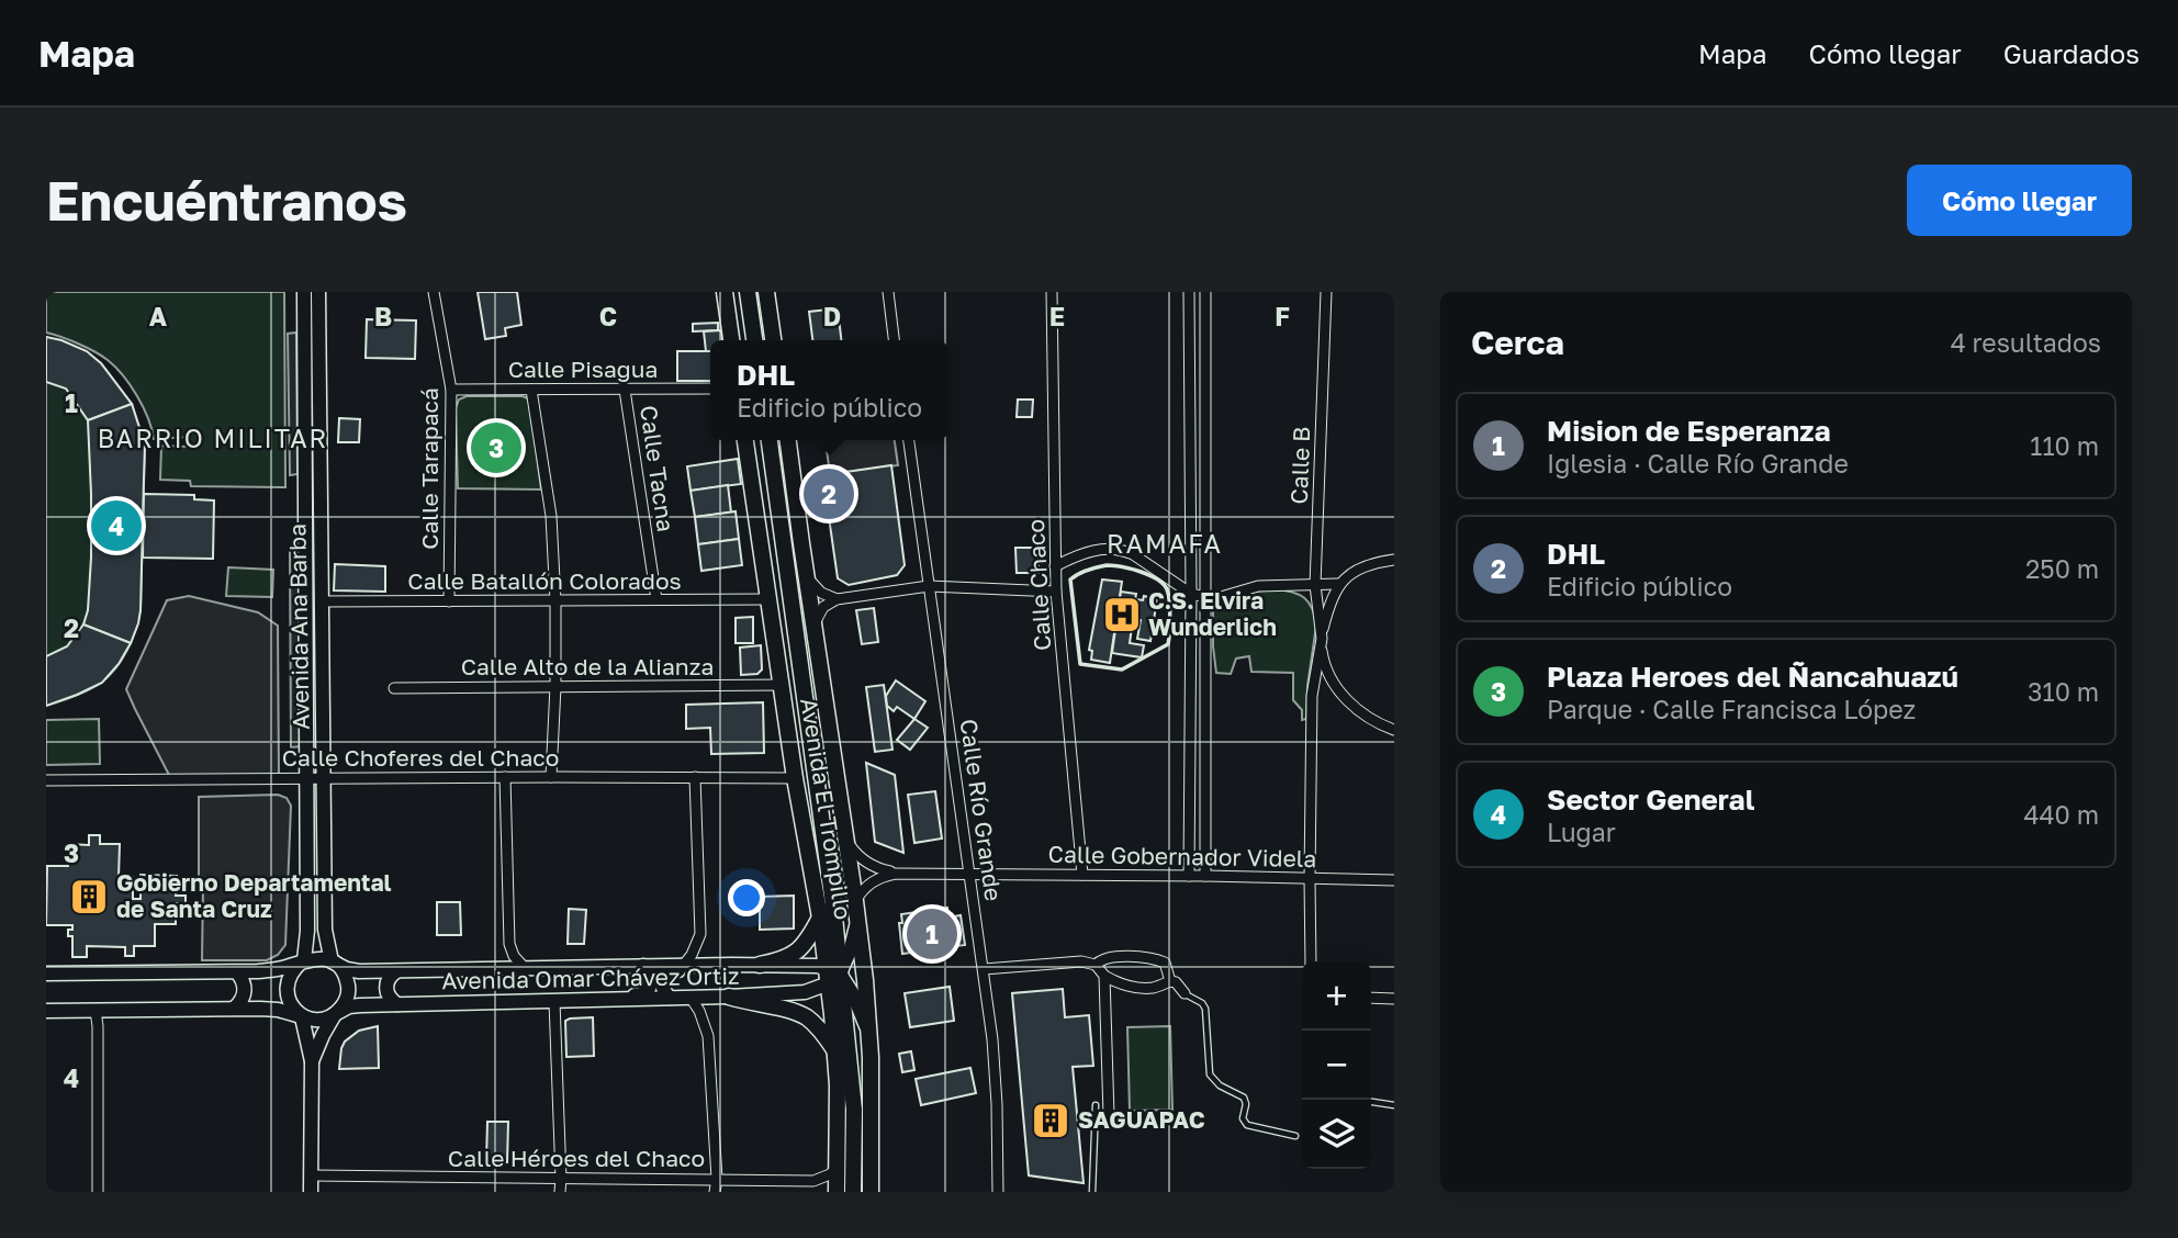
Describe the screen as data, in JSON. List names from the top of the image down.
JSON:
{
  "streets": {
    "main road": ["Avenida Ana Barba", "Avenida El Trompillo", "Avenida Omar Chávez Ortiz"],
    "street": [
      "Calle Pisagua",
      "Calle B",
      "Calle Tarapacá",
      "Calle Tacna",
      "Calle Batallón Colorados",
      "Calle Chaco",
      "Calle Alto de la Alianza",
      "Calle Choferes del Chaco",
      "Calle Río Grande",
      "Calle Gobernador Videla",
      "Calle Héroes del Chaco"
    ]
  },
  "crossings": [
    ["Calle Pisagua", "Calle Tarapacá"],
    ["Calle Pisagua", "Calle Tacna"],
    ["Calle Tarapacá", "Calle Batallón Colorados"],
    ["Calle Tacna", "Calle Batallón Colorados"],
    ["Calle Batallón Colorados", "Avenida Ana Barba"],
    ["Calle Batallón Colorados", "Avenida El Trompillo"],
    ["Calle Chaco", "Calle Gobernador Videla"],
    ["Avenida Ana Barba", "Calle Choferes del Chaco"],
    ["Avenida Ana Barba", "Avenida Omar Chávez Ortiz"],
    ["Calle Alto de la Alianza", "Avenida El Trompillo"],
    ["Calle Choferes del Chaco", "Avenida El Trompillo"],
    ["Avenida El Trompillo", "Avenida Omar Chávez Ortiz"],
    ["Avenida El Trompillo", "Calle Héroes del Chaco"],
    ["Calle Río Grande", "Calle Gobernador Videla"]
  ],
  "districts": ["BARRIO MILITAR", "RAMAFA"],
  "places": {
    "hospital": ["C.S. Elvira Wunderlich"],
    "building": ["Gobierno Departamental de Santa Cruz", "SAGUAPAC"]
  },
  "page": {
    "header": "Mapa",
    "nav": ["Mapa", "Cómo llegar", "Guardados"],
    "buttons": "Cómo llegar",
    "title": "Encuéntranos",
    "heading": ["Cerca", "4 resultados"],
    "popup": ["DHL", "Edificio público"],
    "list": [
      {
        "mark": "1",
        "name": "Mision de Esperanza",
        "note": "Iglesia · Calle Río Grande",
        "value": "110 m"
      },
      {
        "mark": "2",
        "name": "DHL",
        "note": "Edificio público",
        "value": "250 m"
      },
      {
        "mark": "3",
        "name": "Plaza Heroes del Ñancahuazú",
        "note": "Parque · Calle Francisca López",
        "value": "310 m"
      },
      {
        "mark": "4",
        "name": "Sector General",
        "note": "Lugar",
        "value": "440 m"
      }
    ],
    "pins": [
      "3",
      "2",
      "4",
      "1"
    ],
    "map_buttons": ["+", "−"]
  },
  "grid": {
    "columns": [
      "A",
      "B",
      "C",
      "D",
      "E",
      "F"
    ],
    "rows": [
      "1",
      "2",
      "3",
      "4"
    ]
  }
}
